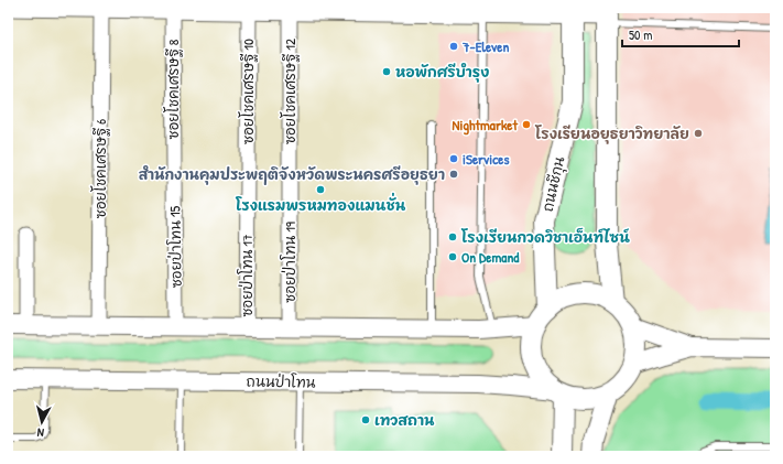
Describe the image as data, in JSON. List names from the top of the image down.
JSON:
{
  "streets": {
    "main road": ["ถนนชีกุน"],
    "street": [
      "ซอยโชคเศรษฐี 8",
      "ซอยโชคเศรษฐี 10",
      "ซอยโชคเศรษฐี 12",
      "ซอยโชคเศรษฐี 6",
      "ซอยป่าโทน 15",
      "ซอยป่าโทน 19",
      "ซอยป่าโทน 17",
      "ถนนป่าโทน"
    ]
  },
  "crossings": [
    ["ซอยโชคเศรษฐี 8", "ซอยป่าโทน 15"],
    ["ซอยโชคเศรษฐี 10", "ซอยป่าโทน 17"],
    ["ซอยโชคเศรษฐี 12", "ซอยป่าโทน 19"],
    ["ถนนชีกุน", "ถนนป่าโทน"]
  ],
  "places": [
    "7-Eleven",
    "หอพักศรีบำรุง",
    "Nightmarket",
    "โรงเรียนอยุธยาวิทยาลัย",
    "iServices",
    "สำนักงานคุมประพฤติจังหวัดพระนครศรีอยุธยา",
    "โรงแรมพรหมทองแมนชั่น",
    "โรงเรียนกวดวิชาเอ็นท์ไซน์",
    "On Demand",
    "เทวสถาน"
  ],
  "scale_bar": "50 m",
  "north": "bottom"
}
